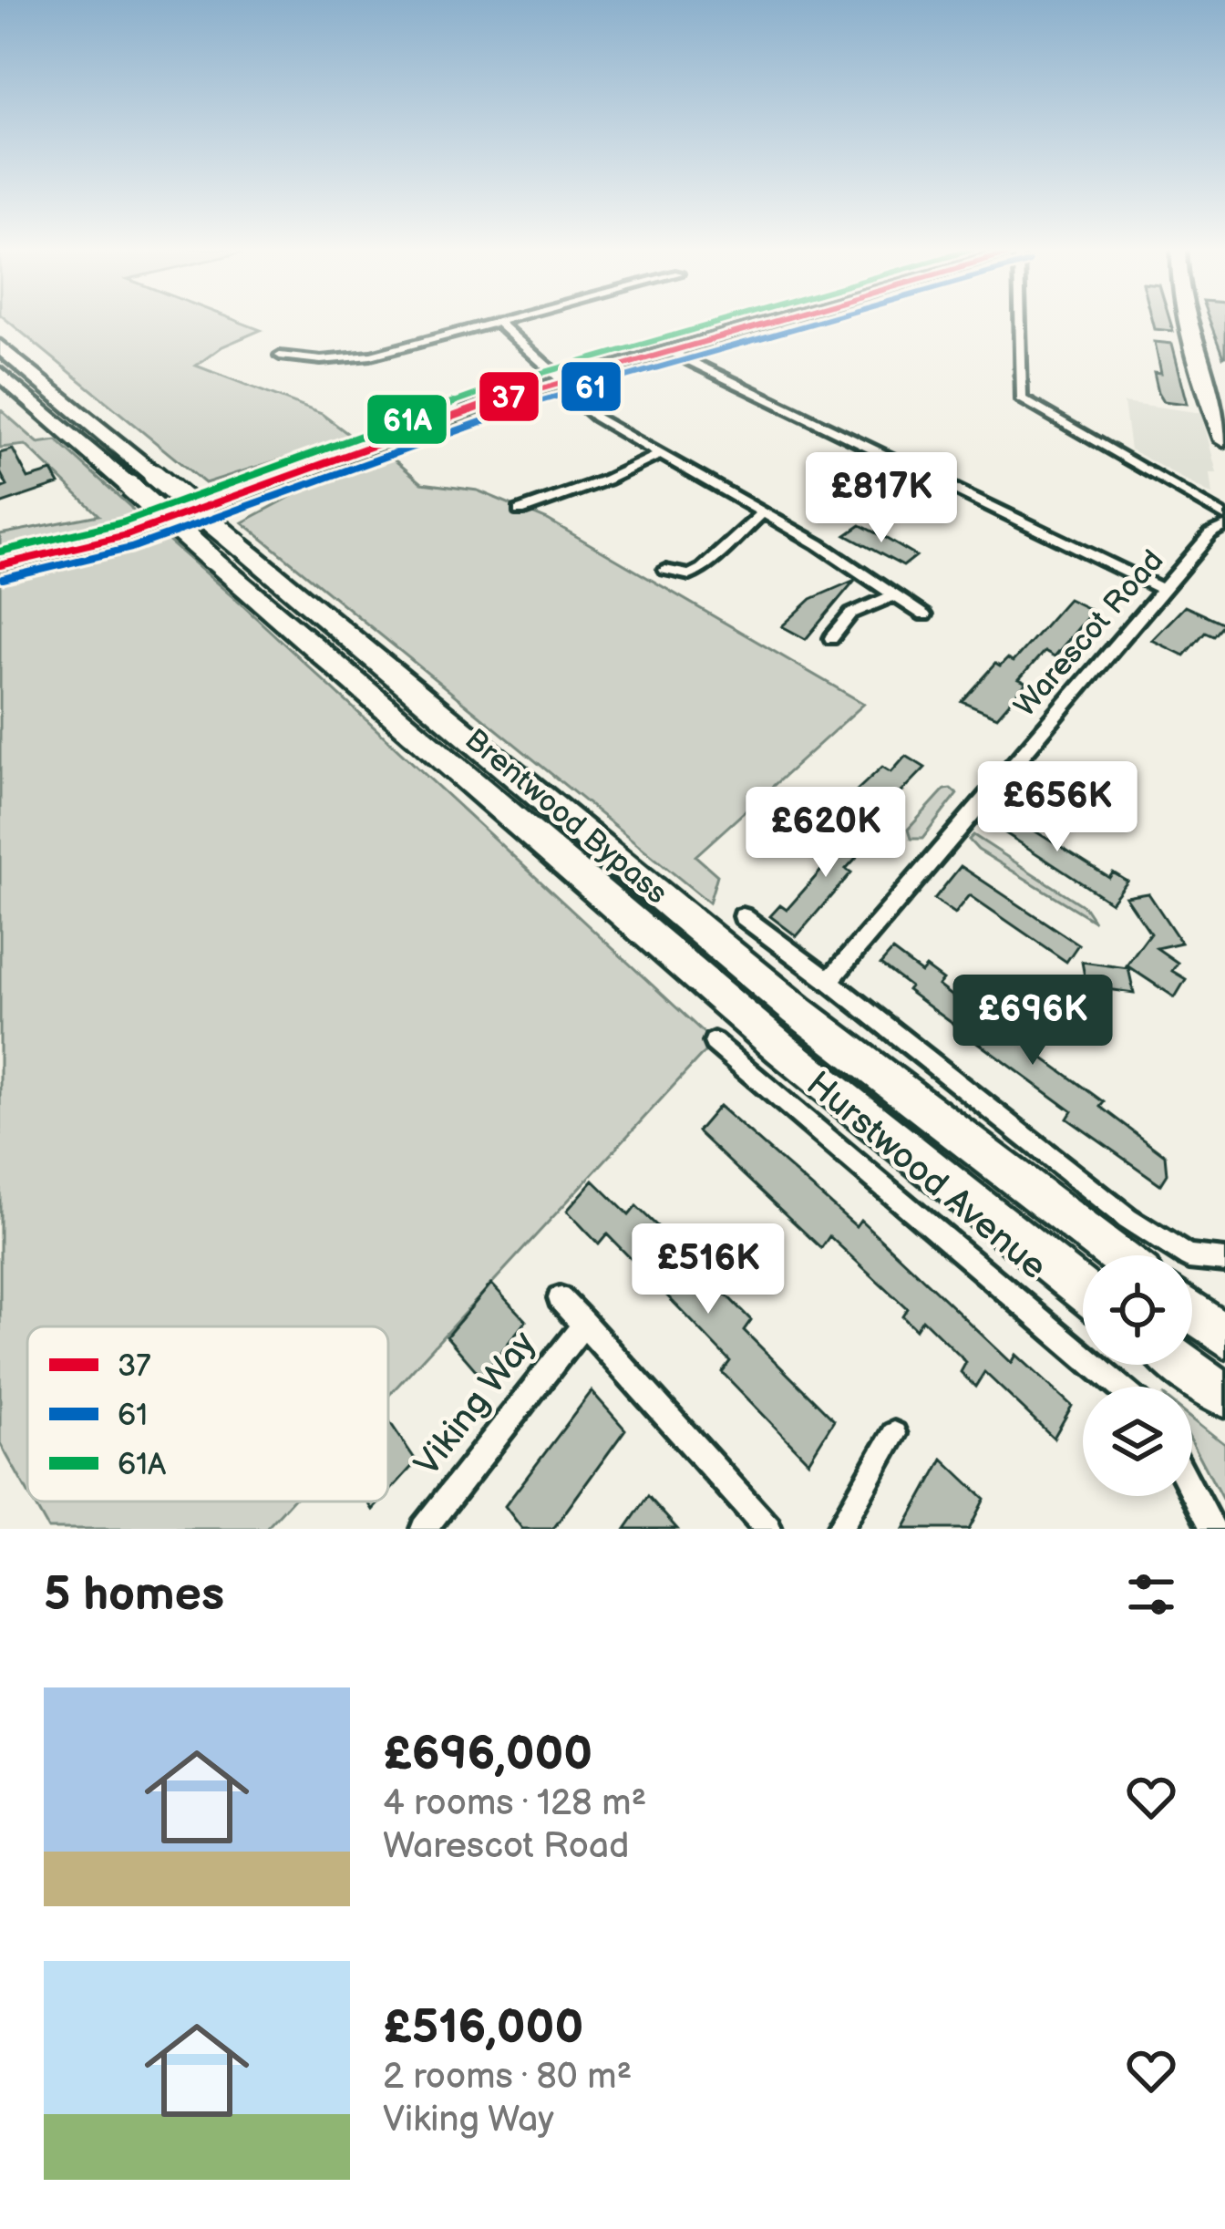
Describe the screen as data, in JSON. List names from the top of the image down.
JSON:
{
  "streets": {
    "highway": ["Brentwood Bypass"],
    "street": ["Warescot Road", "Hurstwood Avenue", "Viking Way"]
  },
  "lines": ["transit line 37", "transit line 61", "transit line 61A"],
  "legend": ["37", "61", "61A"],
  "page": {
    "price": [
      "£817K",
      "£656K",
      "£620K",
      "£696K",
      "£516K"
    ],
    "heading": "5 homes",
    "list": [
      {
        "name": "£696,000",
        "note": "4 rooms · 128 m² · Warescot Road"
      },
      {
        "name": "£516,000",
        "note": "2 rooms · 80 m² · Viking Way"
      }
    ]
  }
}
